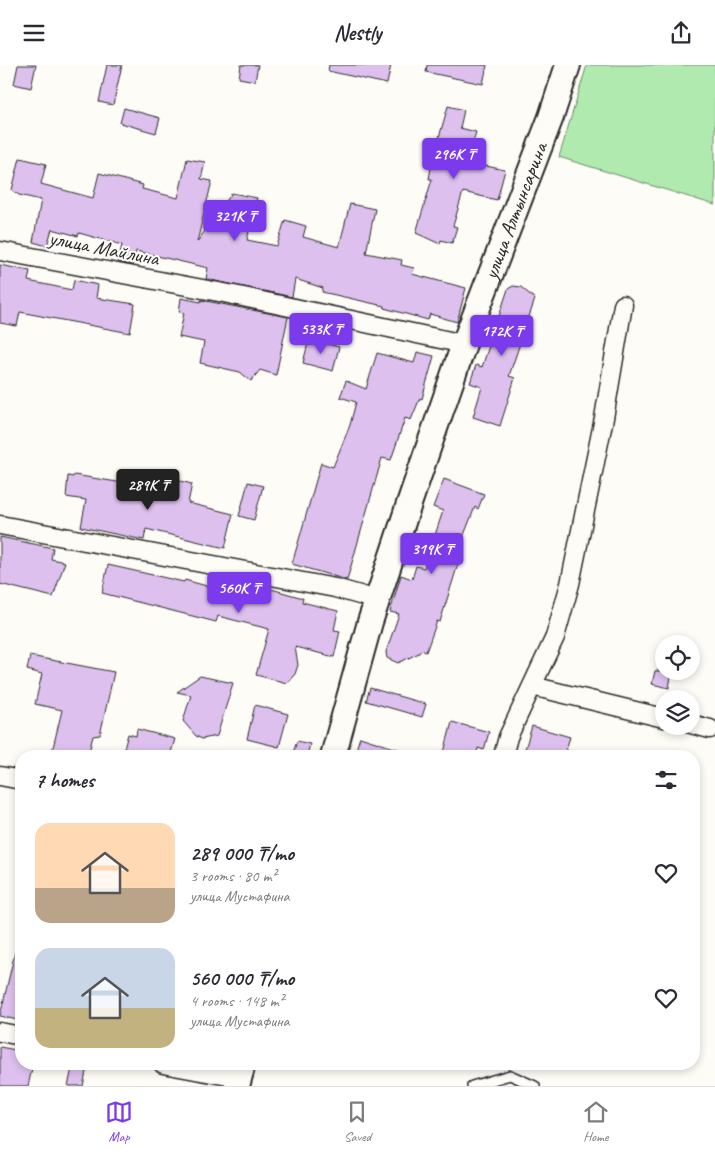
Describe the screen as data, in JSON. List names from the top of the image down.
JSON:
{
  "streets": {
    "street": ["улица Алтынсарина", "улица Майлина"]
  },
  "crossings": [
    ["улица Алтынсарина", "улица Майлина"]
  ],
  "page": {
    "header": "Nestly",
    "price": [
      "296K ₸",
      "321K ₸",
      "533K ₸",
      "172K ₸",
      "289K ₸",
      "319K ₸",
      "560K ₸"
    ],
    "heading": "7 homes",
    "list": [
      {
        "name": "289 000 ₸/mo",
        "note": "3 rooms · 80 m² · улица Мустафина"
      },
      {
        "name": "560 000 ₸/mo",
        "note": "4 rooms · 148 m² · улица Мустафина"
      }
    ],
    "tabs": ["Map", "Saved", "Home"]
  }
}
